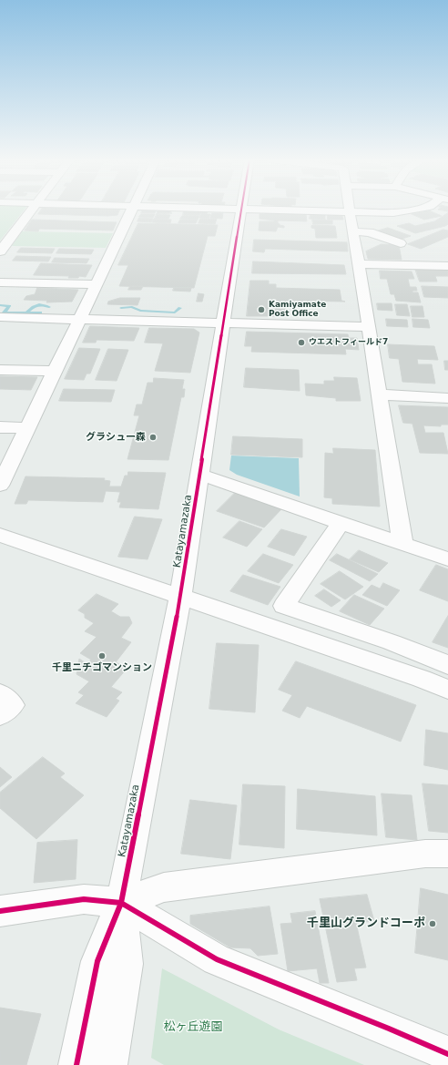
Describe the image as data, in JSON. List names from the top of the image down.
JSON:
{
  "streets": {
    "street": ["Katayamazaka"]
  },
  "parks": ["松ヶ丘遊園"],
  "places": [
    "Kamiyamate Post Office",
    "ウエストフィールド7",
    "グラシュー森",
    "千里ニチゴマンション",
    "千里山グランドコーポ"
  ]
}
